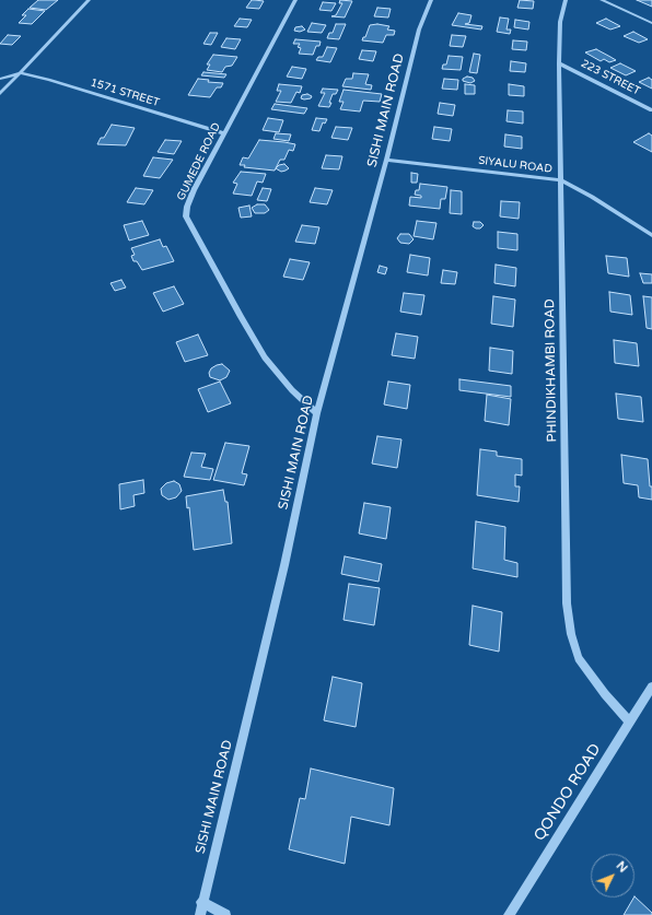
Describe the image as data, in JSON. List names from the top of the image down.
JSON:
{
  "streets": {
    "street": [
      "223 STREET",
      "1571 STREET",
      "SISHI MAIN ROAD",
      "GUMEDE ROAD",
      "SIYALU ROAD",
      "PHINDIKHAMBI ROAD",
      "QONDO ROAD"
    ]
  },
  "crossings": [
    ["223 STREET", "PHINDIKHAMBI ROAD"],
    ["1571 STREET", "GUMEDE ROAD"],
    ["SISHI MAIN ROAD", "GUMEDE ROAD"],
    ["SISHI MAIN ROAD", "SIYALU ROAD"],
    ["SIYALU ROAD", "PHINDIKHAMBI ROAD"],
    ["PHINDIKHAMBI ROAD", "QONDO ROAD"]
  ],
  "north": "top right"
}
